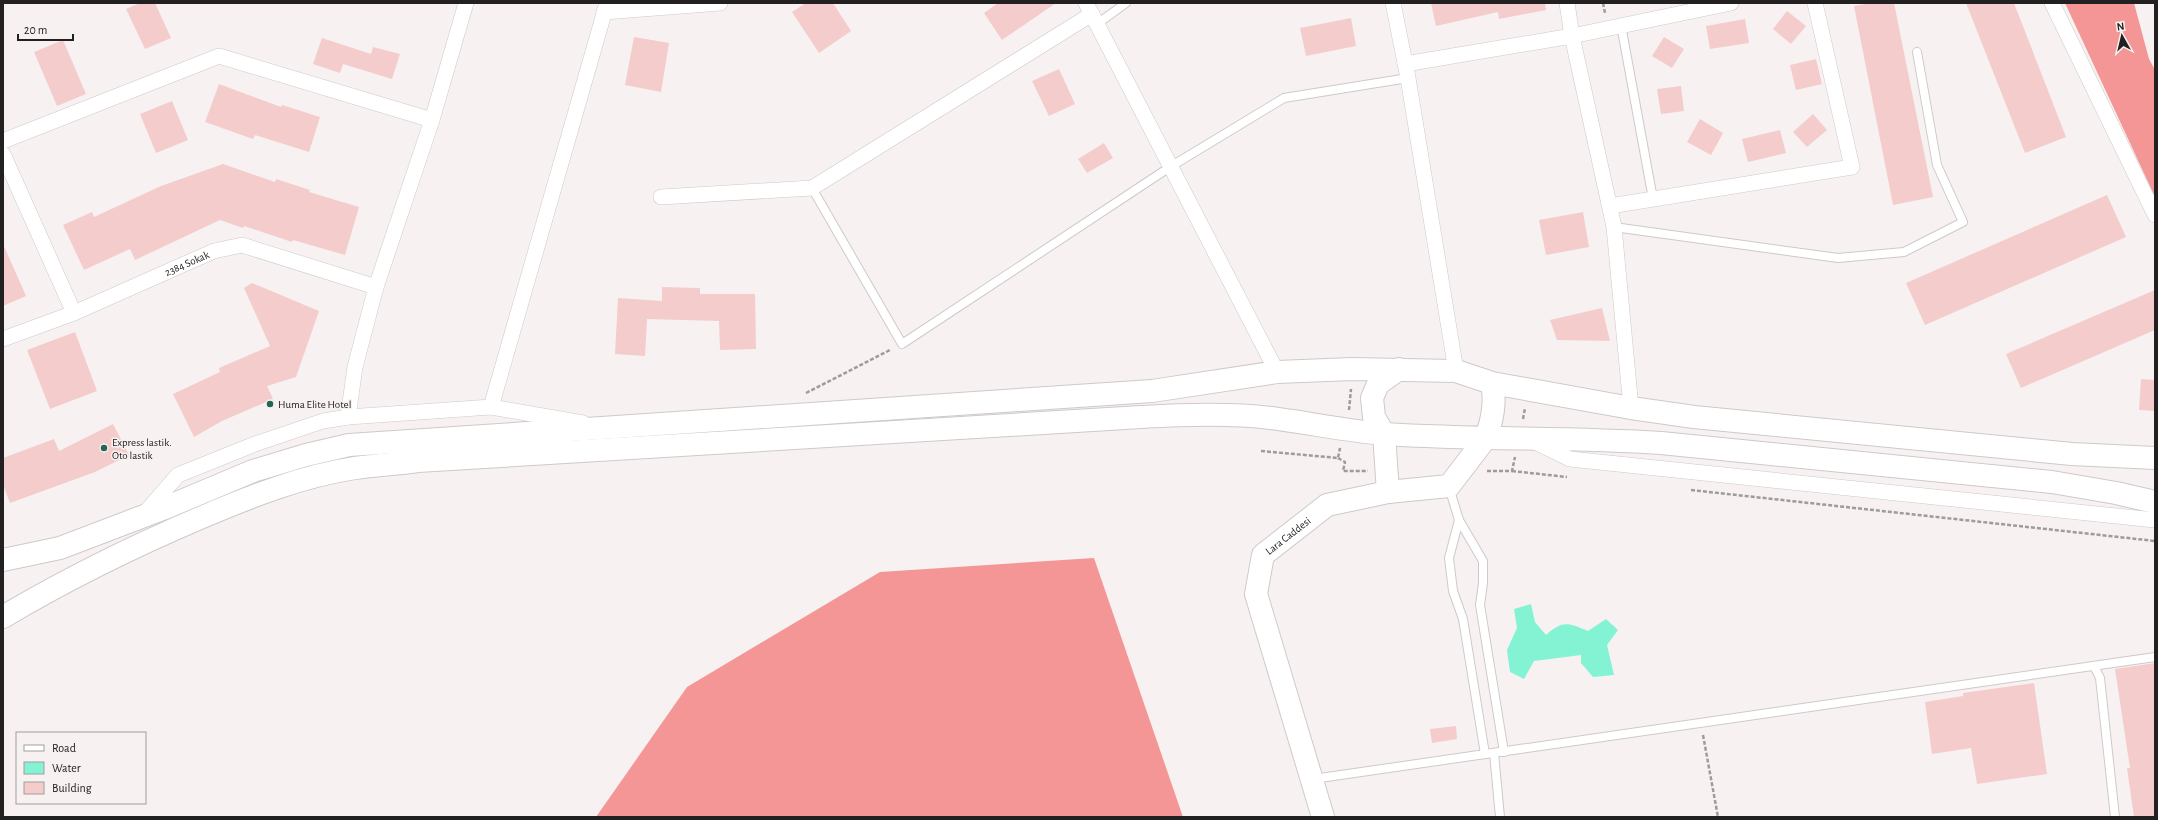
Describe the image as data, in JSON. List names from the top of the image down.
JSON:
{
  "streets": {
    "main road": ["Lara Caddesi"],
    "street": ["2384 Sokak"]
  },
  "places": ["Huma Elite Hotel", "Express lastik. Oto lastik"],
  "legend": ["Road", "Water", "Building"],
  "scale_bar": "20 m",
  "north": "top"
}
